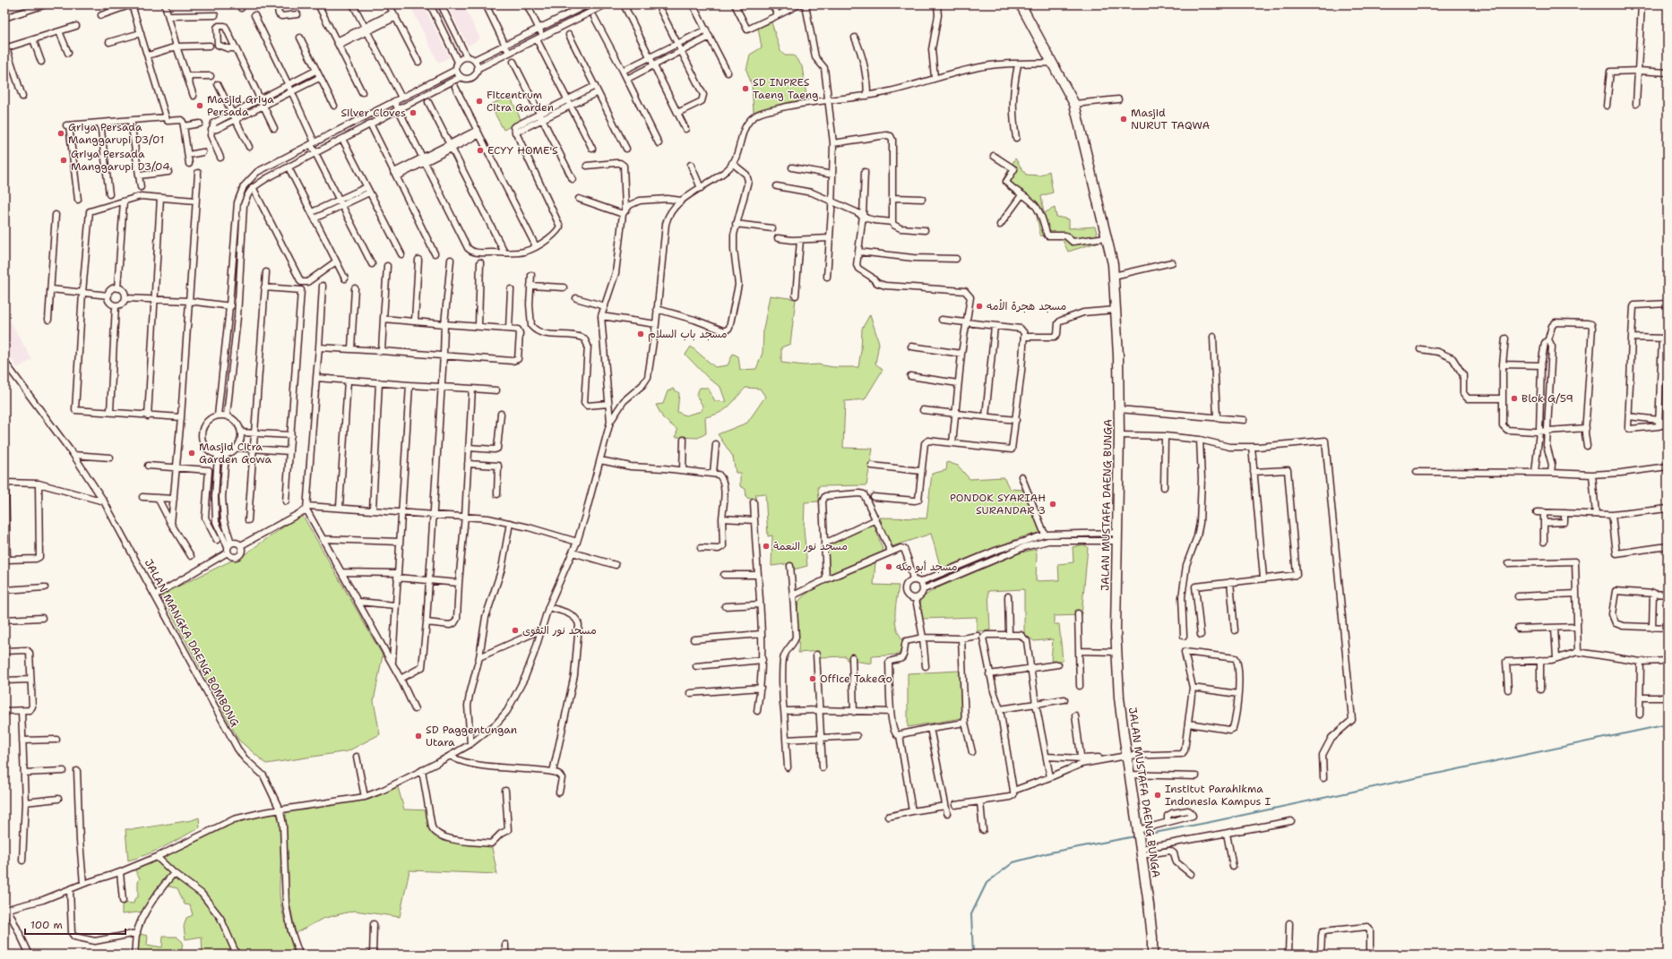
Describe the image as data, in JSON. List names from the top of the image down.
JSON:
{
  "streets": {
    "main road": ["JALAN MUSTAFA DAENG BUNGA"],
    "street": ["JALAN MANGKA DAENG BOMBONG"]
  },
  "places": [
    "SD INPRES Taeng Taeng",
    "Fitcentrum Citra Garden",
    "Masjid Griya Persada",
    "Silver Cloves",
    "Masjid NURUT TAQWA",
    "Griya Persada Manggarupi D3/01",
    "ECYY HOME'S",
    "Griya Persada Manggarupi D3/04",
    "مسجد هجرة الأمه",
    "مسجد باب السلام",
    "Blok G/59",
    "Masjid Citra Garden Gowa",
    "PONDOK SYARIAH SURANDAR 3",
    "مسجد نور النعمة",
    "مسجد أبو مكه",
    "مسجد نور التقوى",
    "Office TakeGo",
    "SD Paggentungan Utara",
    "Institut Parahikma Indonesia Kampus I"
  ],
  "scale_bar": "100 m"
}
